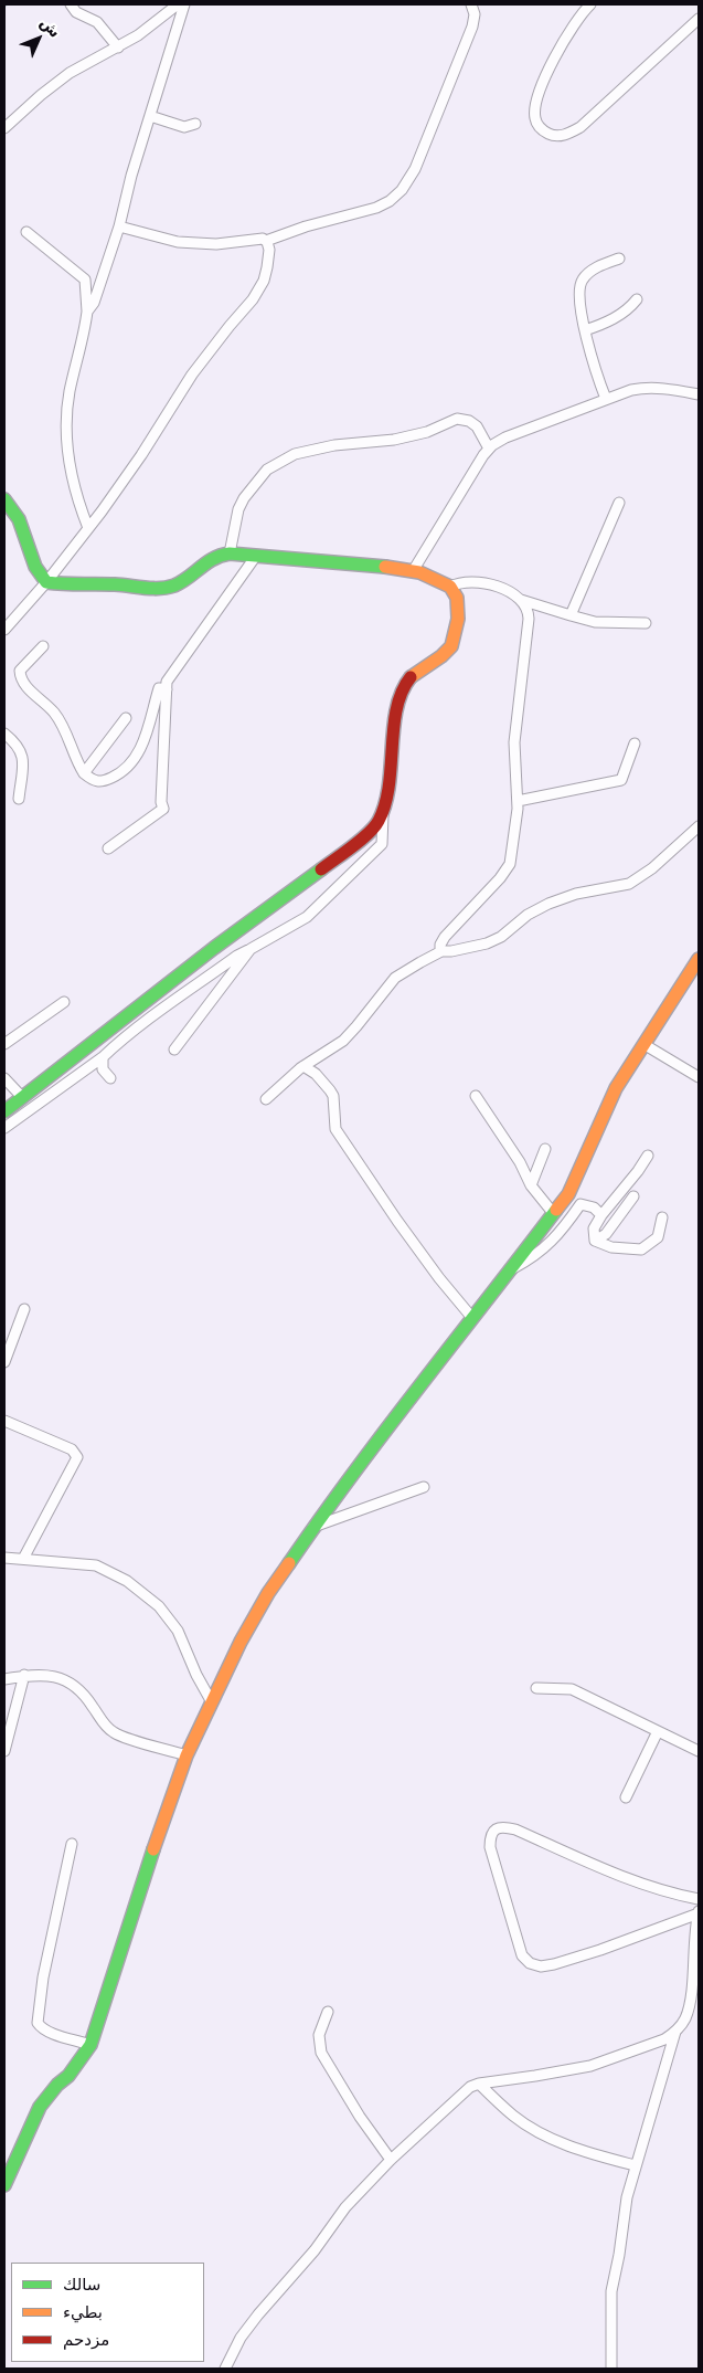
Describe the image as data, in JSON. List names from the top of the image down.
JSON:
{
  "legend": ["سالك", "بطيء", "مزدحم"],
  "north": "top right"
}
